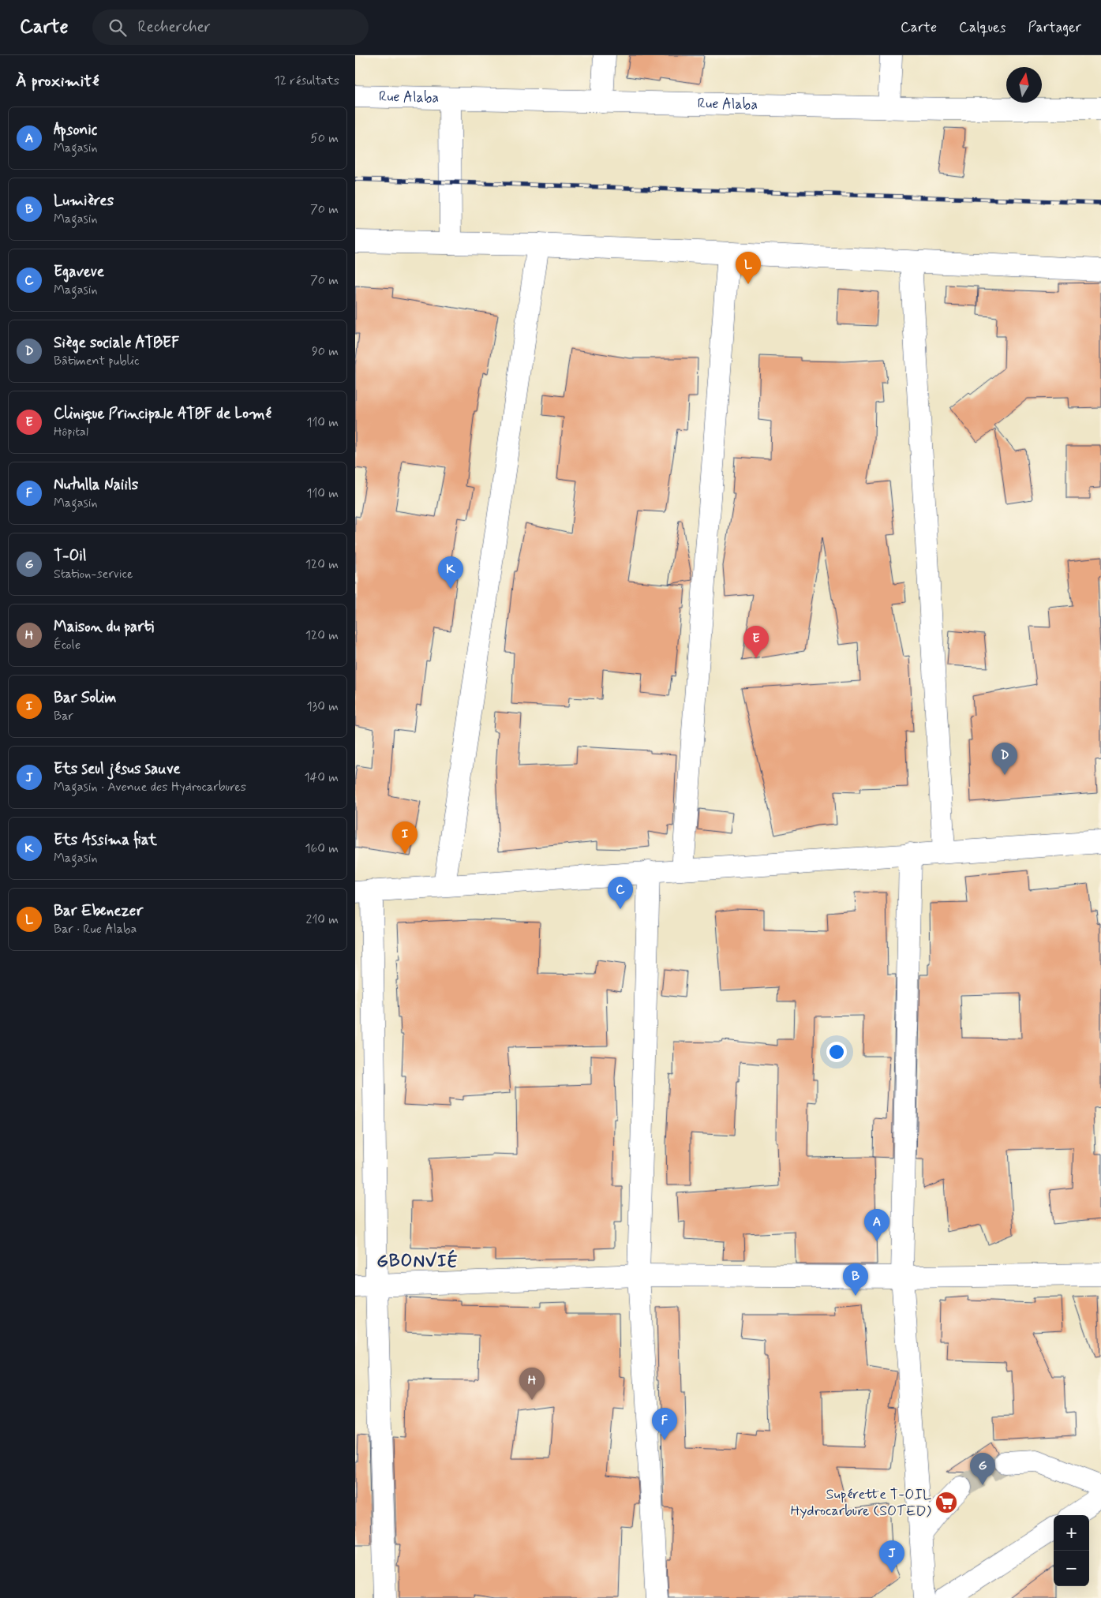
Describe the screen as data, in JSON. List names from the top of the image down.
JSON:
{
  "streets": {
    "street": ["Rue Alaba"]
  },
  "districts": ["GBONVIÉ"],
  "places": {
    "supermarket": ["Supérette T-OIL Hydrocarbure (SOTED)"]
  },
  "north": "top",
  "page": {
    "header": "Carte",
    "search": "Rechercher",
    "nav": ["Carte", "Calques", "Partager"],
    "heading": ["À proximité", "12 résultats"],
    "list": [
      {
        "mark": "A",
        "name": "Apsonic",
        "note": "Magasin",
        "value": "50 m"
      },
      {
        "mark": "B",
        "name": "Lumières",
        "note": "Magasin",
        "value": "70 m"
      },
      {
        "mark": "C",
        "name": "Egaveve",
        "note": "Magasin",
        "value": "70 m"
      },
      {
        "mark": "D",
        "name": "Siège sociale ATBEF",
        "note": "Bâtiment public",
        "value": "90 m"
      },
      {
        "mark": "E",
        "name": "Clinique Principale ATBF de Lomé",
        "note": "Hôpital",
        "value": "110 m"
      },
      {
        "mark": "F",
        "name": "Nutulla Naiils",
        "note": "Magasin",
        "value": "110 m"
      },
      {
        "mark": "G",
        "name": "T-Oil",
        "note": "Station-service",
        "value": "120 m"
      },
      {
        "mark": "H",
        "name": "Maison du parti",
        "note": "École",
        "value": "120 m"
      },
      {
        "mark": "I",
        "name": "Bar Solim",
        "note": "Bar",
        "value": "130 m"
      },
      {
        "mark": "J",
        "name": "Ets seul jésus sauve",
        "note": "Magasin · Avenue des Hydrocarbures",
        "value": "140 m"
      },
      {
        "mark": "K",
        "name": "Ets Assima fiat",
        "note": "Magasin",
        "value": "160 m"
      },
      {
        "mark": "L",
        "name": "Bar Ebenezer",
        "note": "Bar · Rue Alaba",
        "value": "210 m"
      }
    ],
    "pins": [
      "L",
      "K",
      "E",
      "D",
      "I",
      "C",
      "A",
      "B",
      "H",
      "F",
      "G",
      "J"
    ],
    "map_buttons": ["+", "−"]
  }
}
